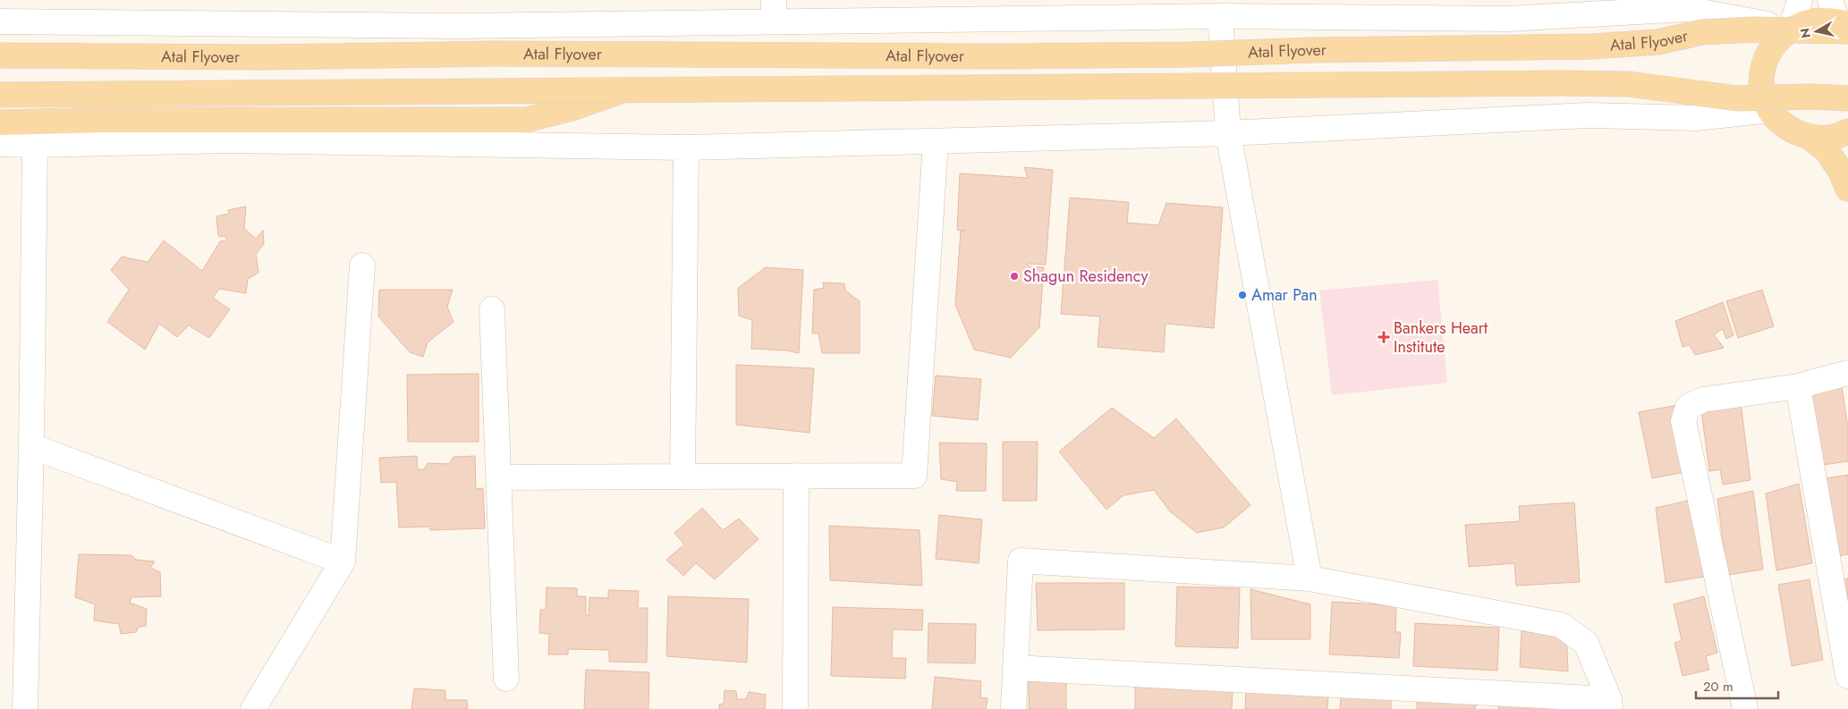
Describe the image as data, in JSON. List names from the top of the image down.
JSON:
{
  "streets": {
    "main road": ["Atal Flyover"]
  },
  "places": {
    "other": ["Shagun Residency", "Amar Pan"],
    "health": ["Bankers Heart Institute"]
  },
  "scale_bar": "20 m",
  "north": "left"
}
